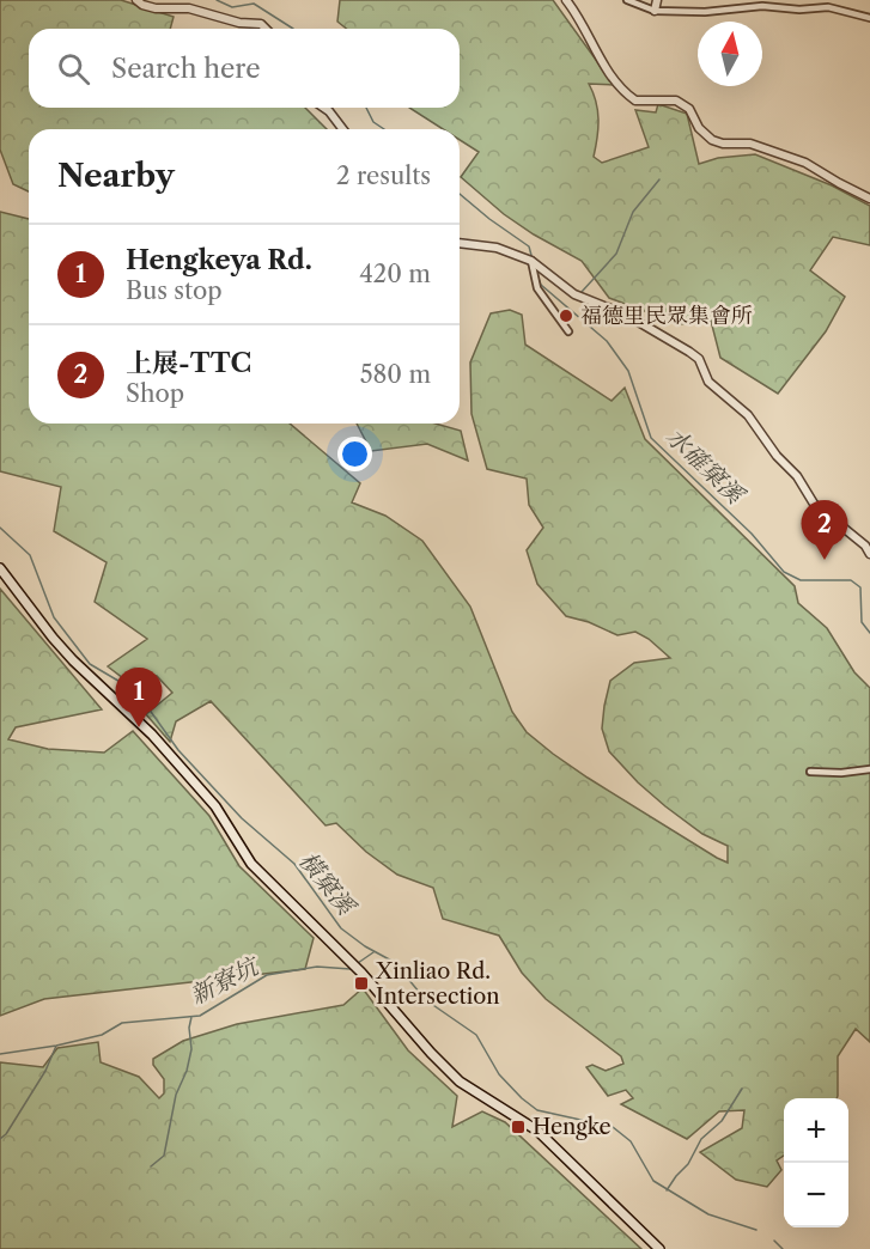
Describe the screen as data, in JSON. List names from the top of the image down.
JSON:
{
  "water": ["水確窠溪", "橫窠溪", "新寮坑"],
  "places": {
    "other": ["福德里民眾集會所"],
    "transit": ["Xinliao Rd. Intersection", "Hengke"]
  },
  "north": "top",
  "page": {
    "search": "Search here",
    "heading": ["Nearby", "2 results"],
    "list": [
      {
        "mark": "1",
        "name": "Hengkeya Rd.",
        "note": "Bus stop",
        "value": "420 m"
      },
      {
        "mark": "2",
        "name": "上展-TTC",
        "note": "Shop",
        "value": "580 m"
      }
    ],
    "pins": ["2", "1"],
    "map_buttons": ["+", "−"]
  }
}
